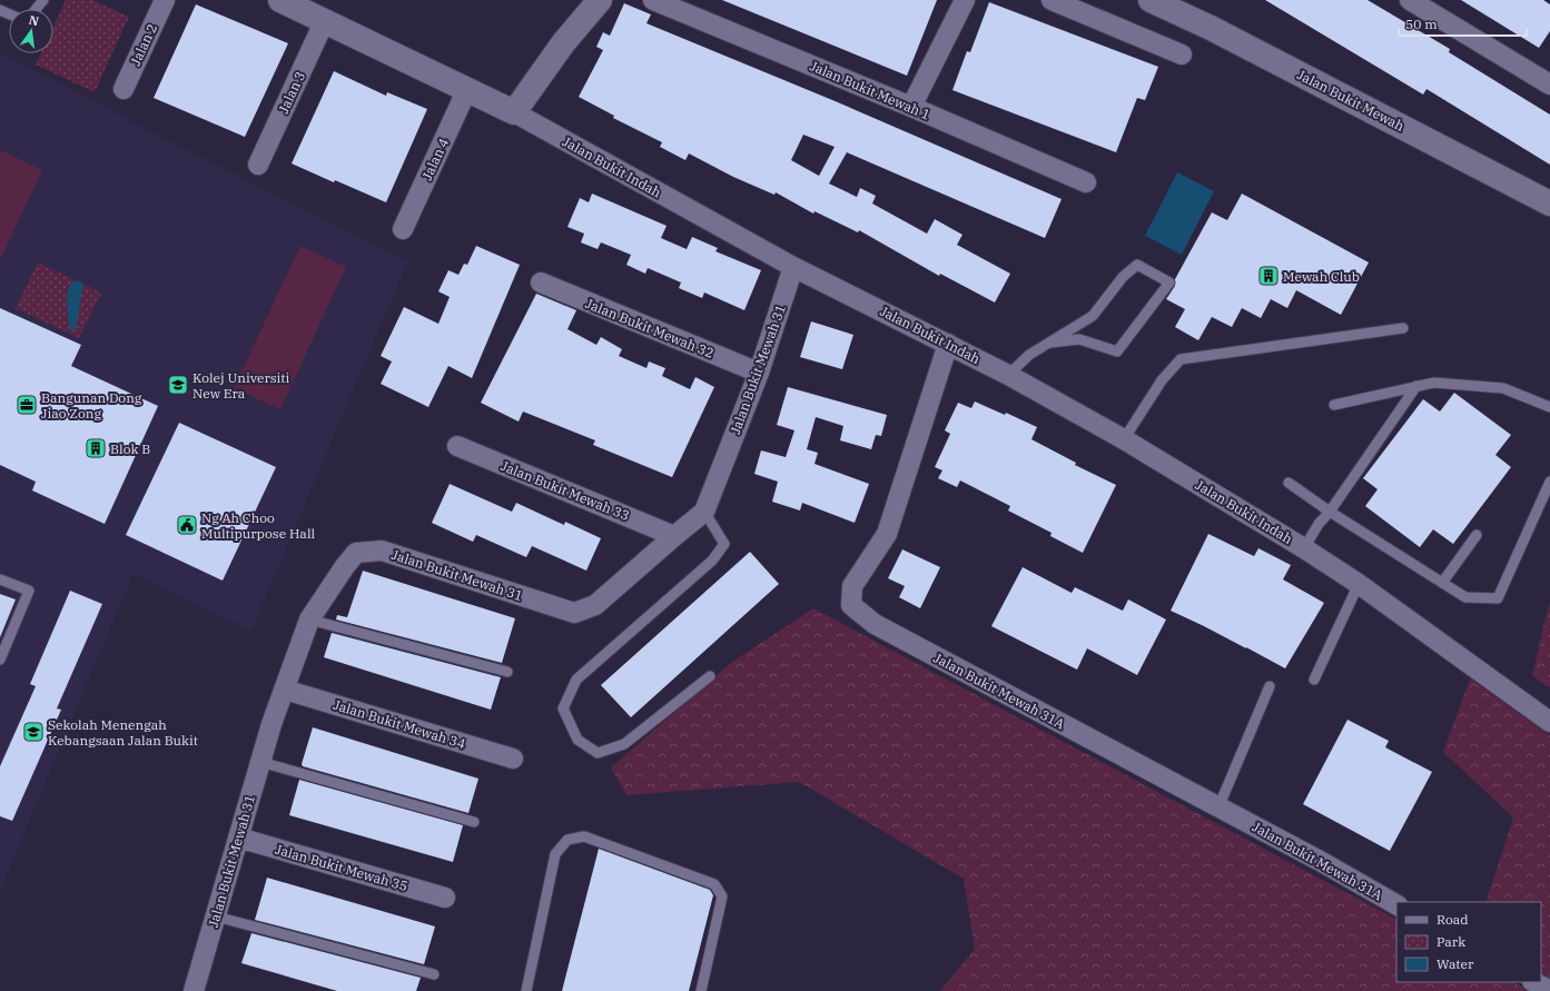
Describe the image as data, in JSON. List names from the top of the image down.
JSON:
{
  "streets": {
    "street": [
      "Jalan 2",
      "Jalan Bukit Mewah 1",
      "Jalan 3",
      "Jalan Bukit Mewah",
      "Jalan 4",
      "Jalan Bukit Indah",
      "Jalan Bukit Mewah 32",
      "Jalan Bukit Mewah 31",
      "Jalan Bukit Mewah 33",
      "Jalan Bukit Mewah 31A",
      "Jalan Bukit Mewah 34",
      "Jalan Bukit Mewah 35"
    ]
  },
  "crossings": [
    ["Jalan 3", "Jalan Bukit Indah"],
    ["Jalan 4", "Jalan Bukit Indah"],
    ["Jalan Bukit Indah", "Jalan Bukit Mewah 31"],
    ["Jalan Bukit Indah", "Jalan Bukit Mewah 31A"],
    ["Jalan Bukit Mewah 32", "Jalan Bukit Mewah 31"],
    ["Jalan Bukit Mewah 31", "Jalan Bukit Mewah 33"],
    ["Jalan Bukit Mewah 31", "Jalan Bukit Mewah 34"],
    ["Jalan Bukit Mewah 31", "Jalan Bukit Mewah 35"]
  ],
  "places": {
    "building": ["Mewah Club", "Blok B"],
    "school or university": ["Kolej Universiti New Era", "Sekolah Menengah Kebangsaan Jalan Bukit"],
    "office": ["Bangunan Dong Jiao Zong"],
    "public building": ["Ng Ah Choo Multipurpose Hall"]
  },
  "legend": ["Road", "Park", "Water"],
  "scale_bar": "50 m",
  "north": "top"
}
